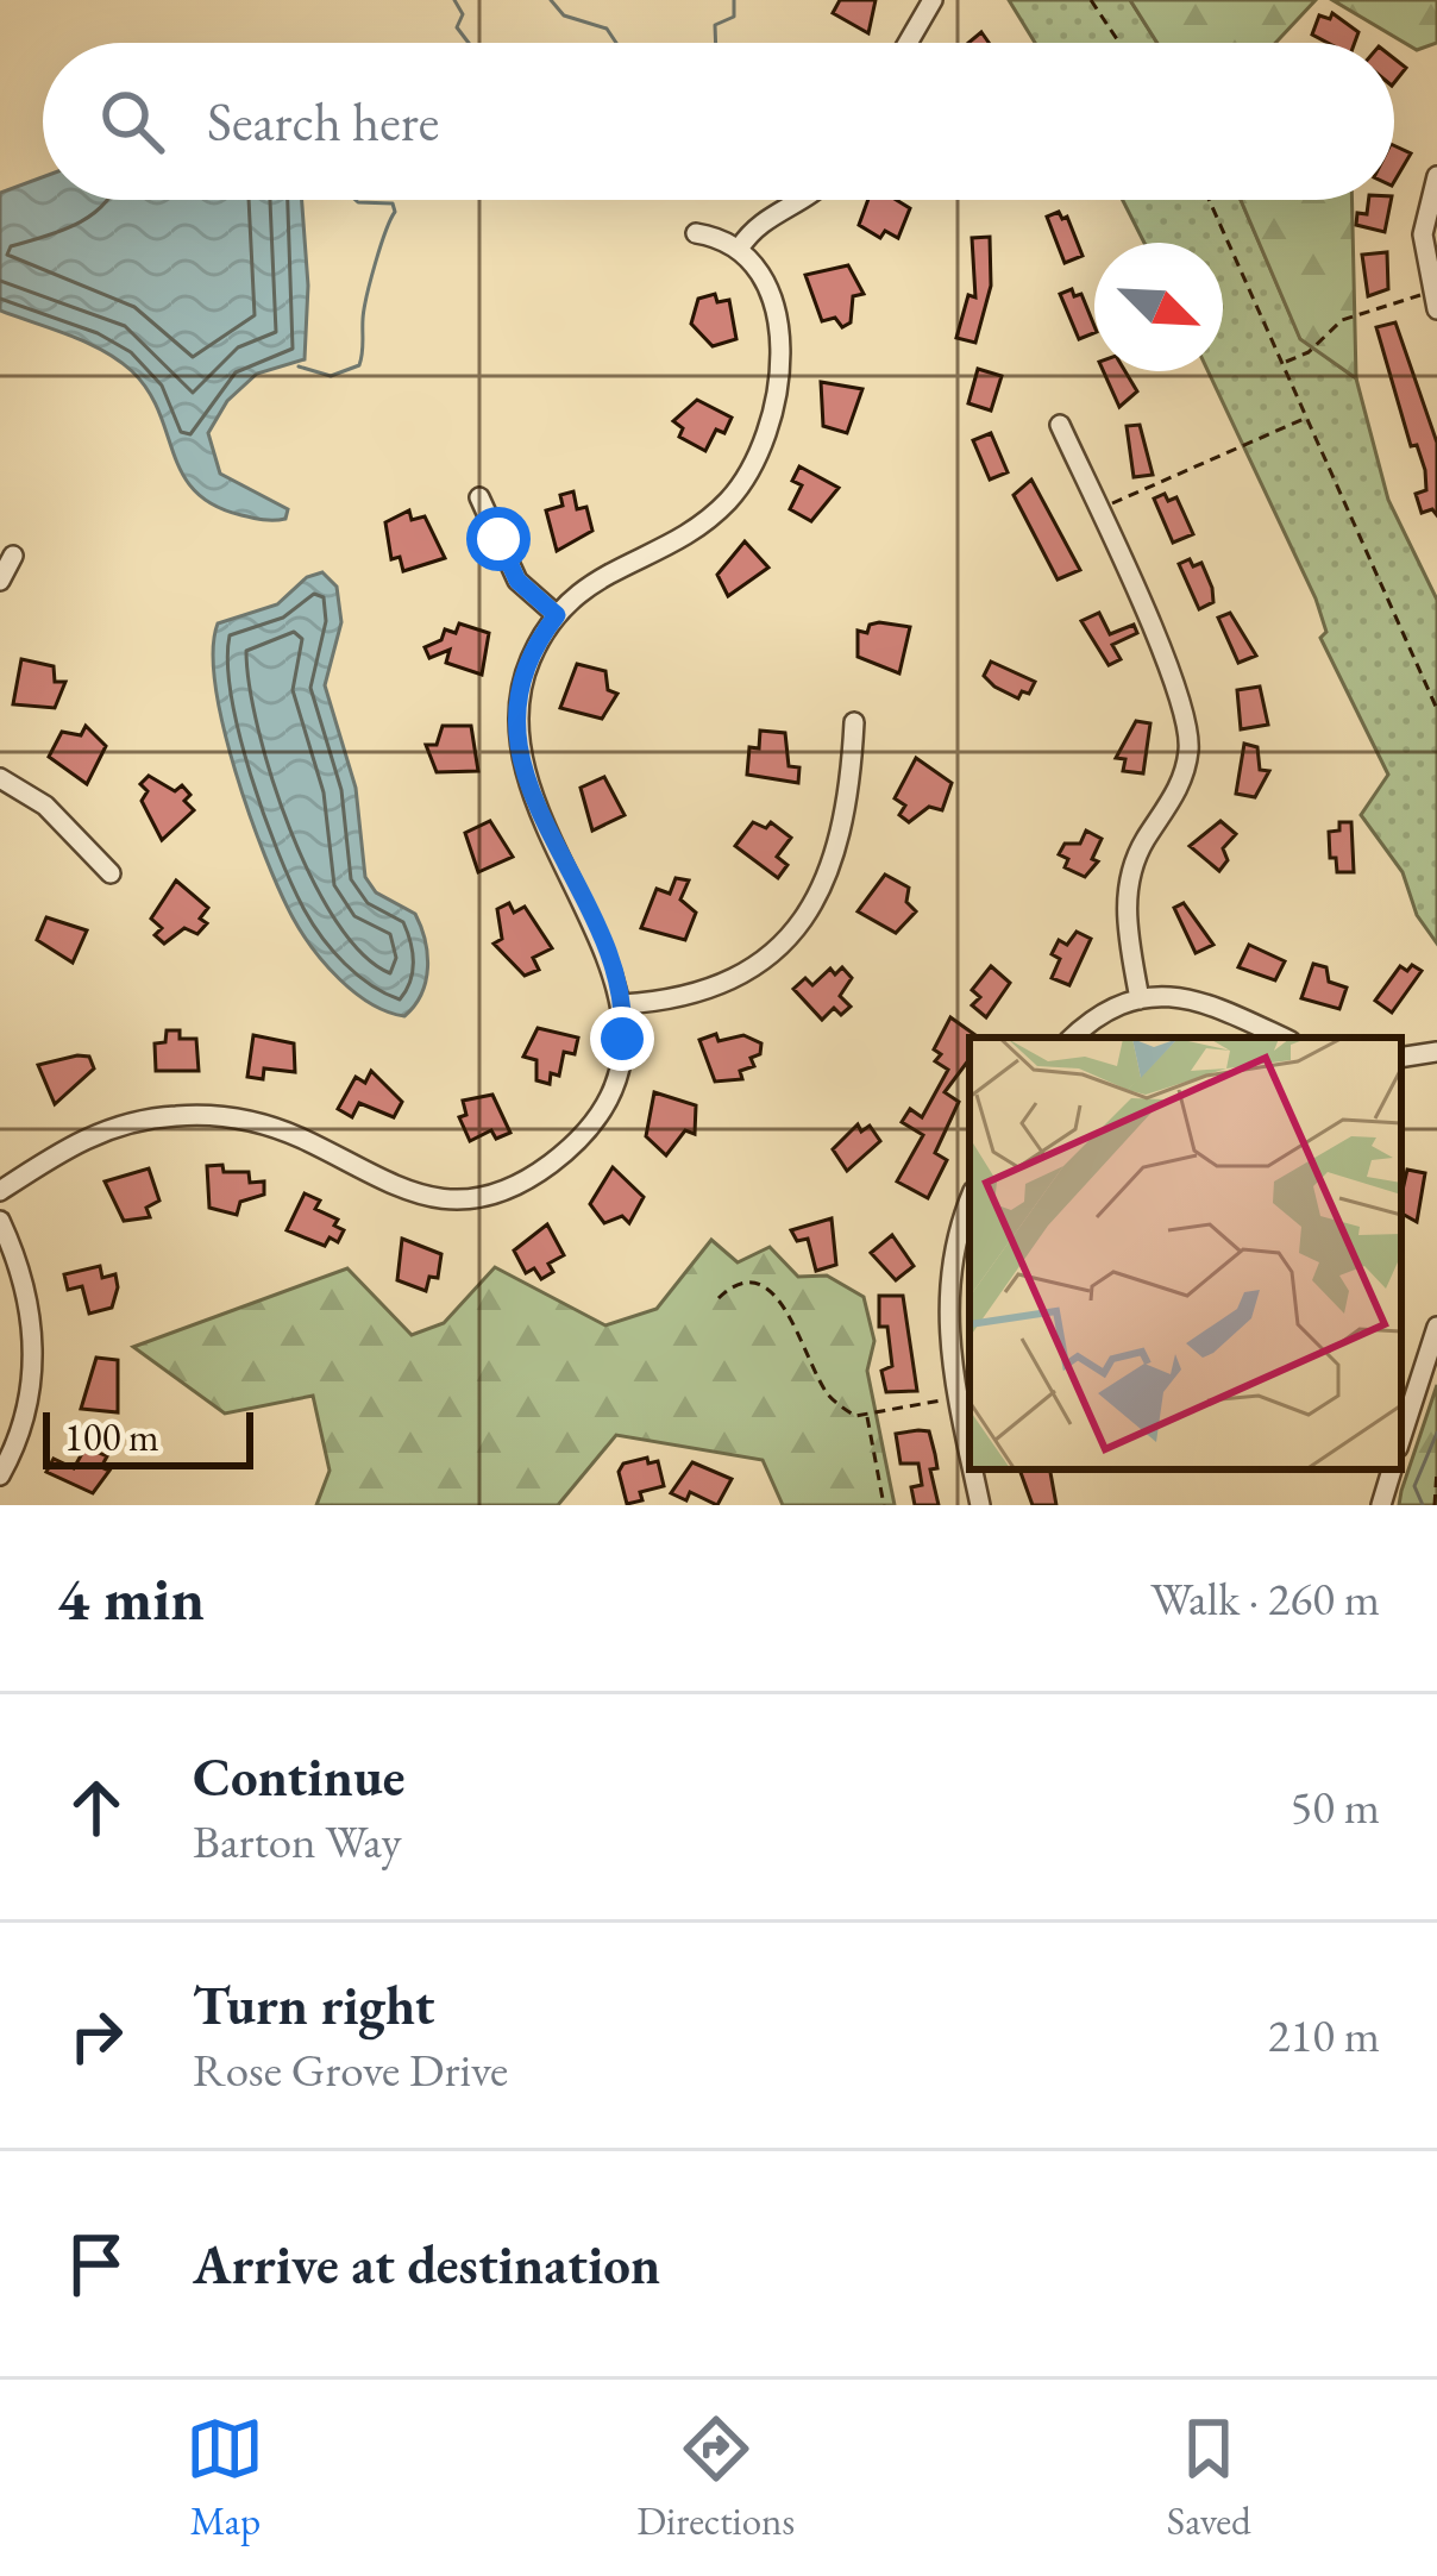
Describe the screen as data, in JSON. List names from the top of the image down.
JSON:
{
  "scale_bar": "100 m",
  "north": "bottom right",
  "page": {
    "search": "Search here",
    "scale": "100 m",
    "heading": ["4 min", "Walk · 260 m"],
    "list": [
      ["Continue", "Barton Way", "50 m"],
      ["Turn right", "Rose Grove Drive", "210 m"],
      "Arrive at destination"
    ],
    "nav": ["Map", "Directions", "Saved"]
  }
}
